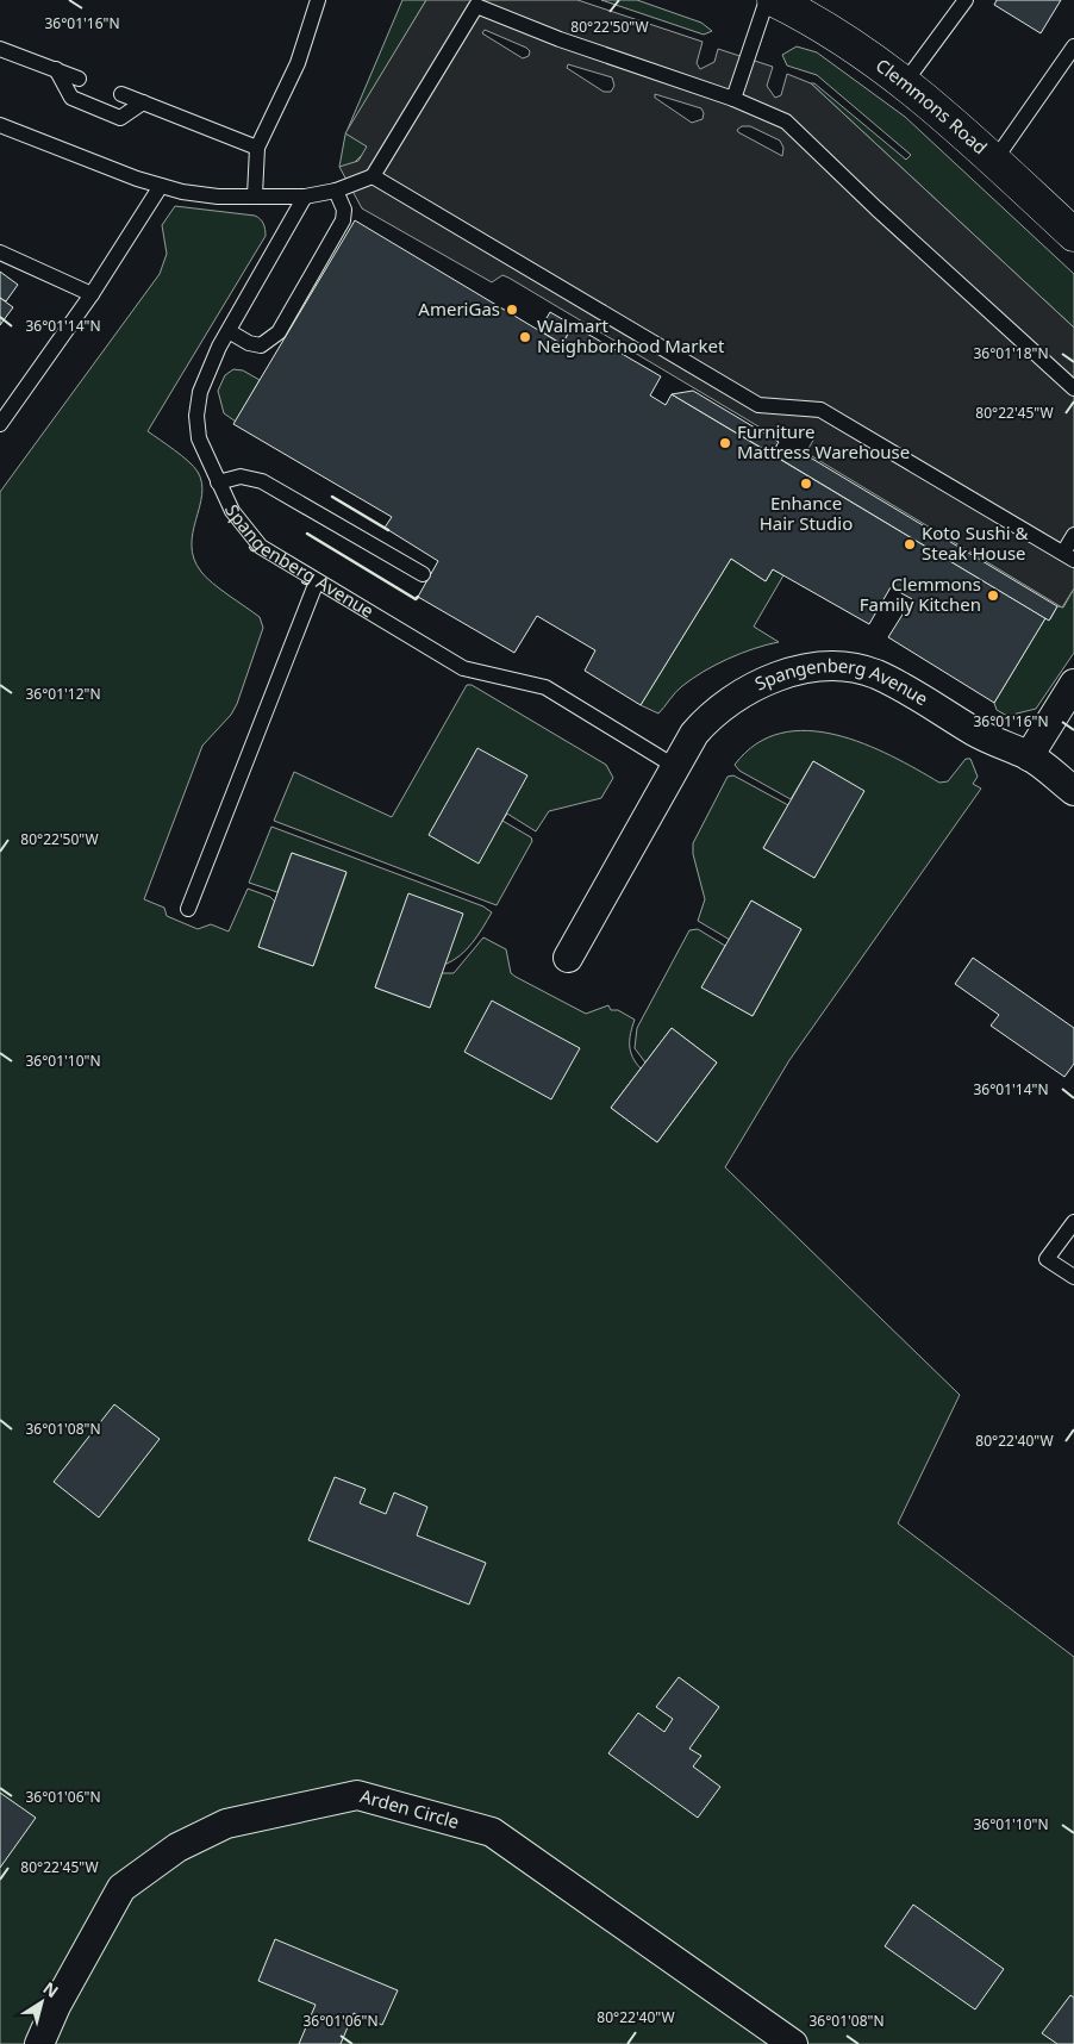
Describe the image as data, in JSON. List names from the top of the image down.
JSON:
{
  "streets": {
    "main road": ["Clemmons Road"],
    "street": ["Spangenberg Avenue", "Arden Circle"]
  },
  "places": [
    "AmeriGas",
    "Walmart Neighborhood Market",
    "Furniture Mattress Warehouse",
    "Enhance Hair Studio",
    "Koto Sushi & Steak House",
    "Clemmons Family Kitchen"
  ],
  "north": "top right",
  "coordinates": [
    "36°01'16\"N",
    "80°22'50\"W",
    "36°01'14\"N",
    "36°01'18\"N",
    "80°22'45\"W",
    "36°01'12\"N",
    "36°01'10\"N",
    "36°01'08\"N",
    "80°22'40\"W",
    "36°01'06\"N"
  ]
}
